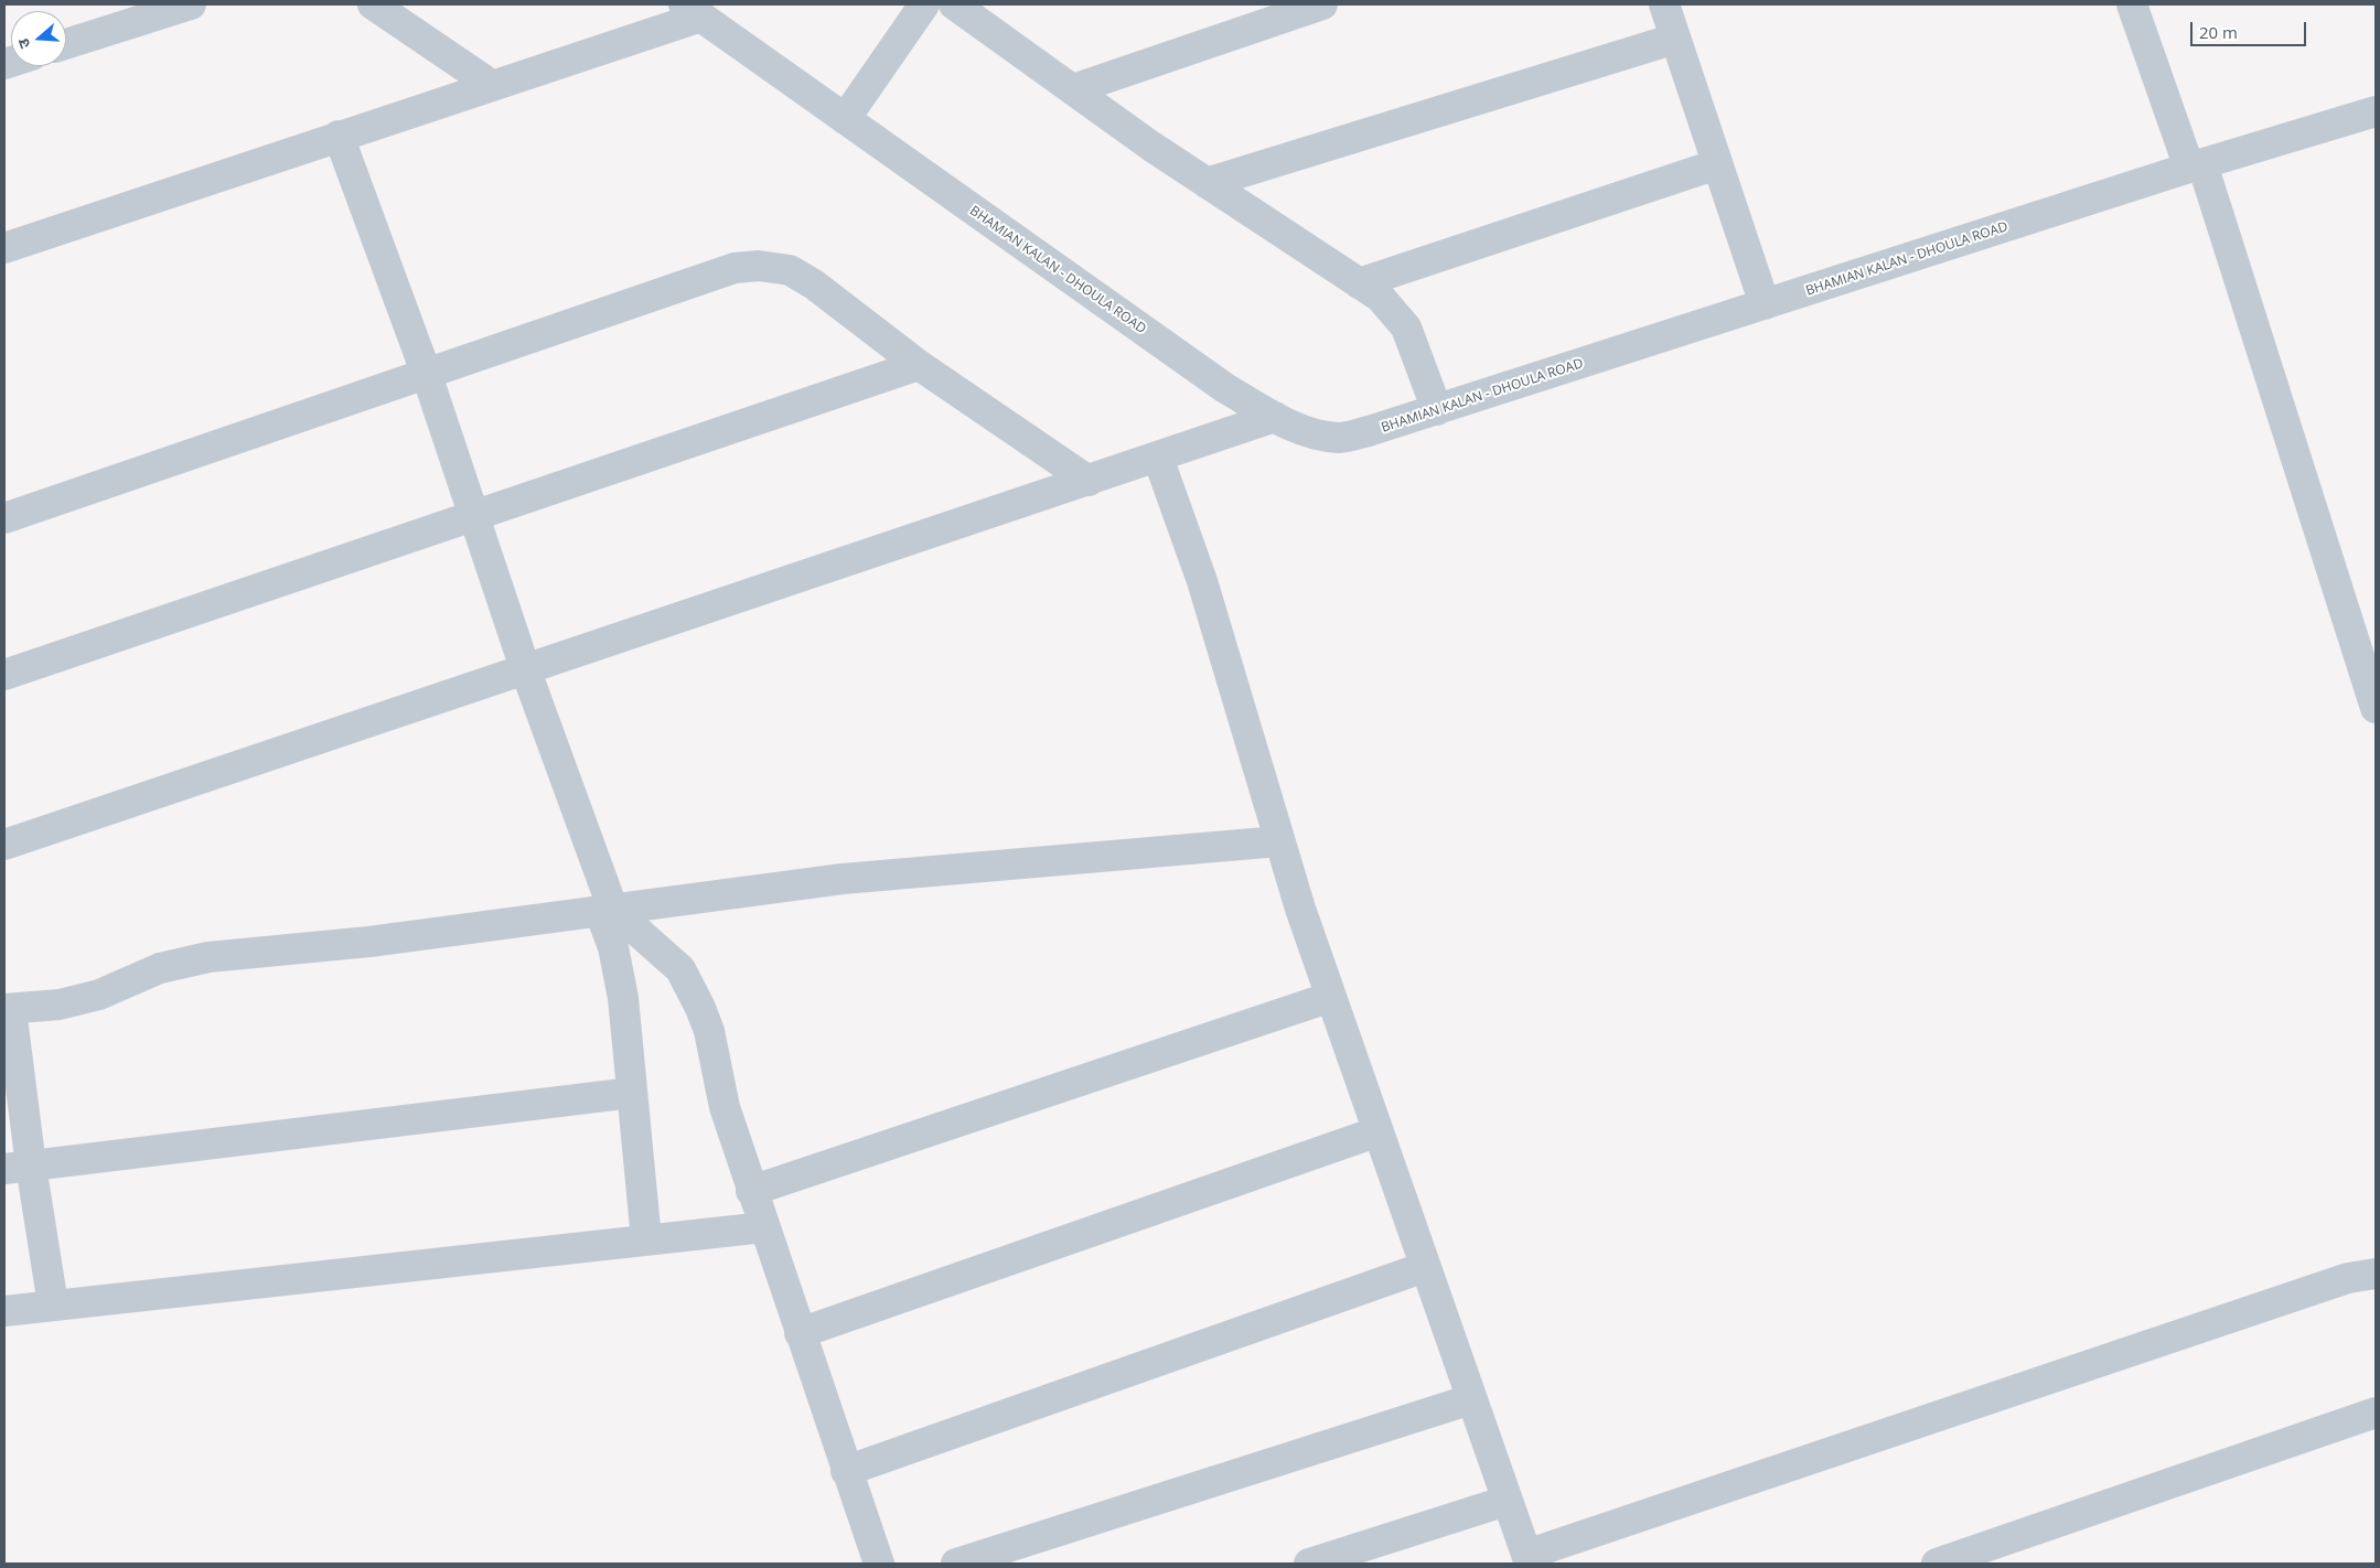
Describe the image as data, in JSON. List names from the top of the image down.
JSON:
{
  "streets": {
    "street": ["BHAMIAN KALAN - DHOULA ROAD"]
  },
  "scale_bar": "20 m",
  "north": "left"
}
